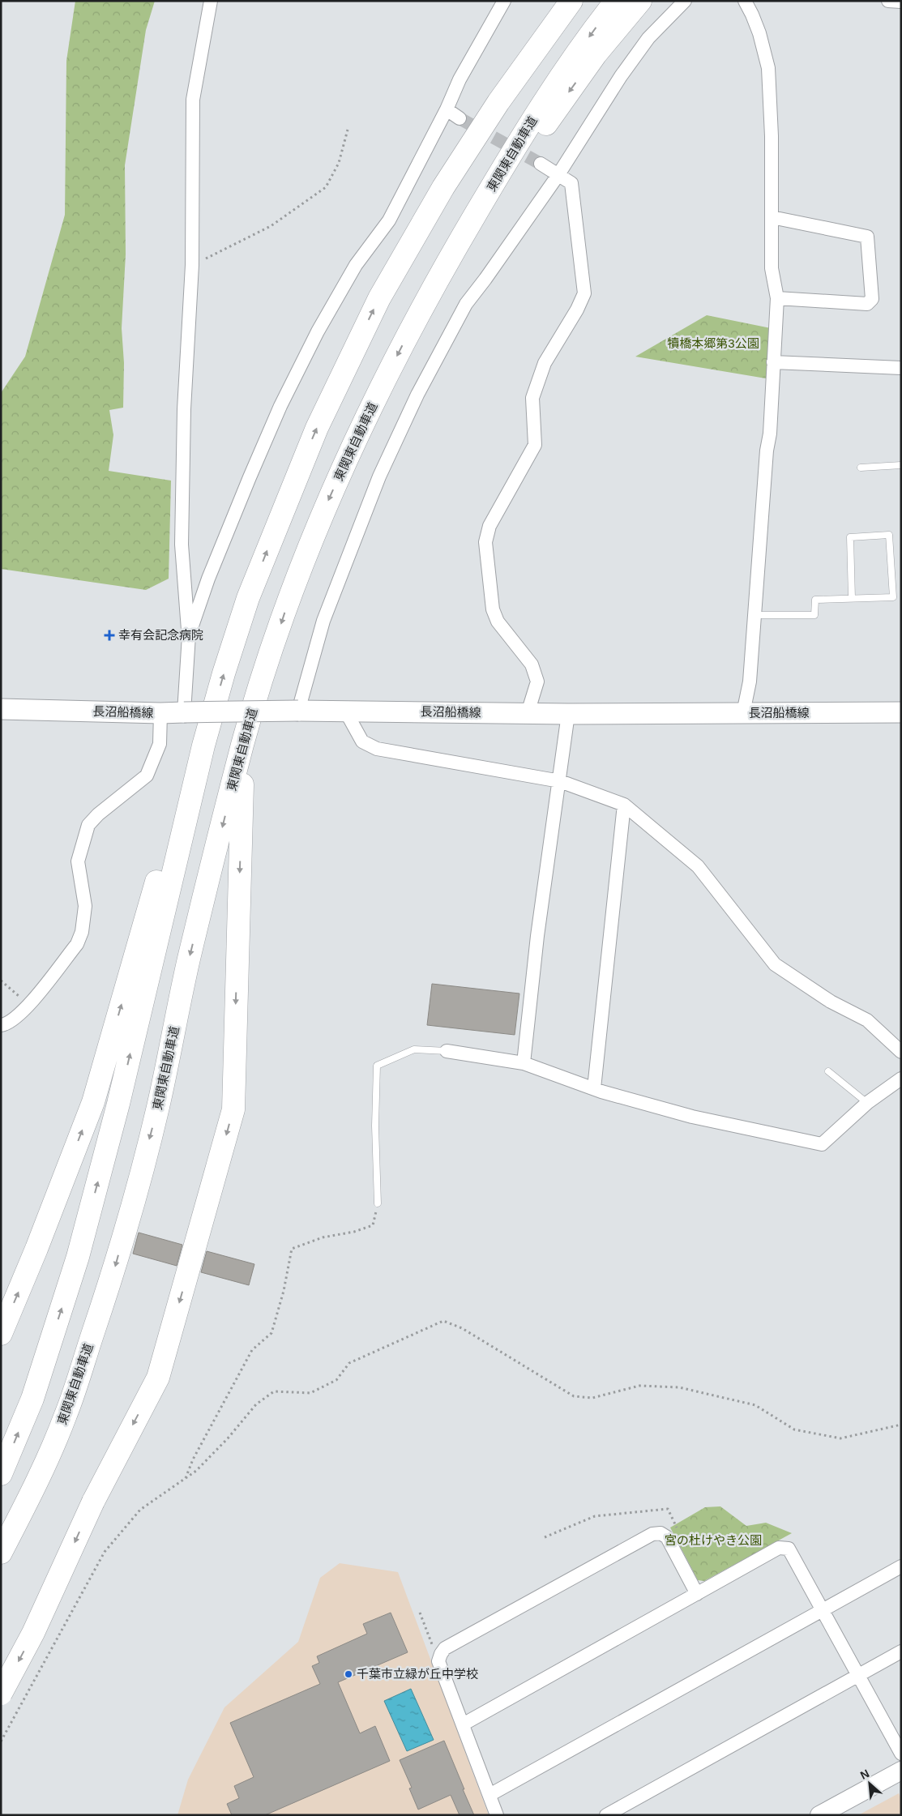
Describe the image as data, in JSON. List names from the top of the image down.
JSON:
{
  "streets": {
    "highway": ["東関東自動車道"],
    "main road": ["長沼船橋線"]
  },
  "parks": ["犢橋本郷第3公園", "宮の杜けやき公園"],
  "places": {
    "health": ["幸有会記念病院"],
    "other": ["千葉市立緑が丘中学校"]
  },
  "north": "top left"
}
